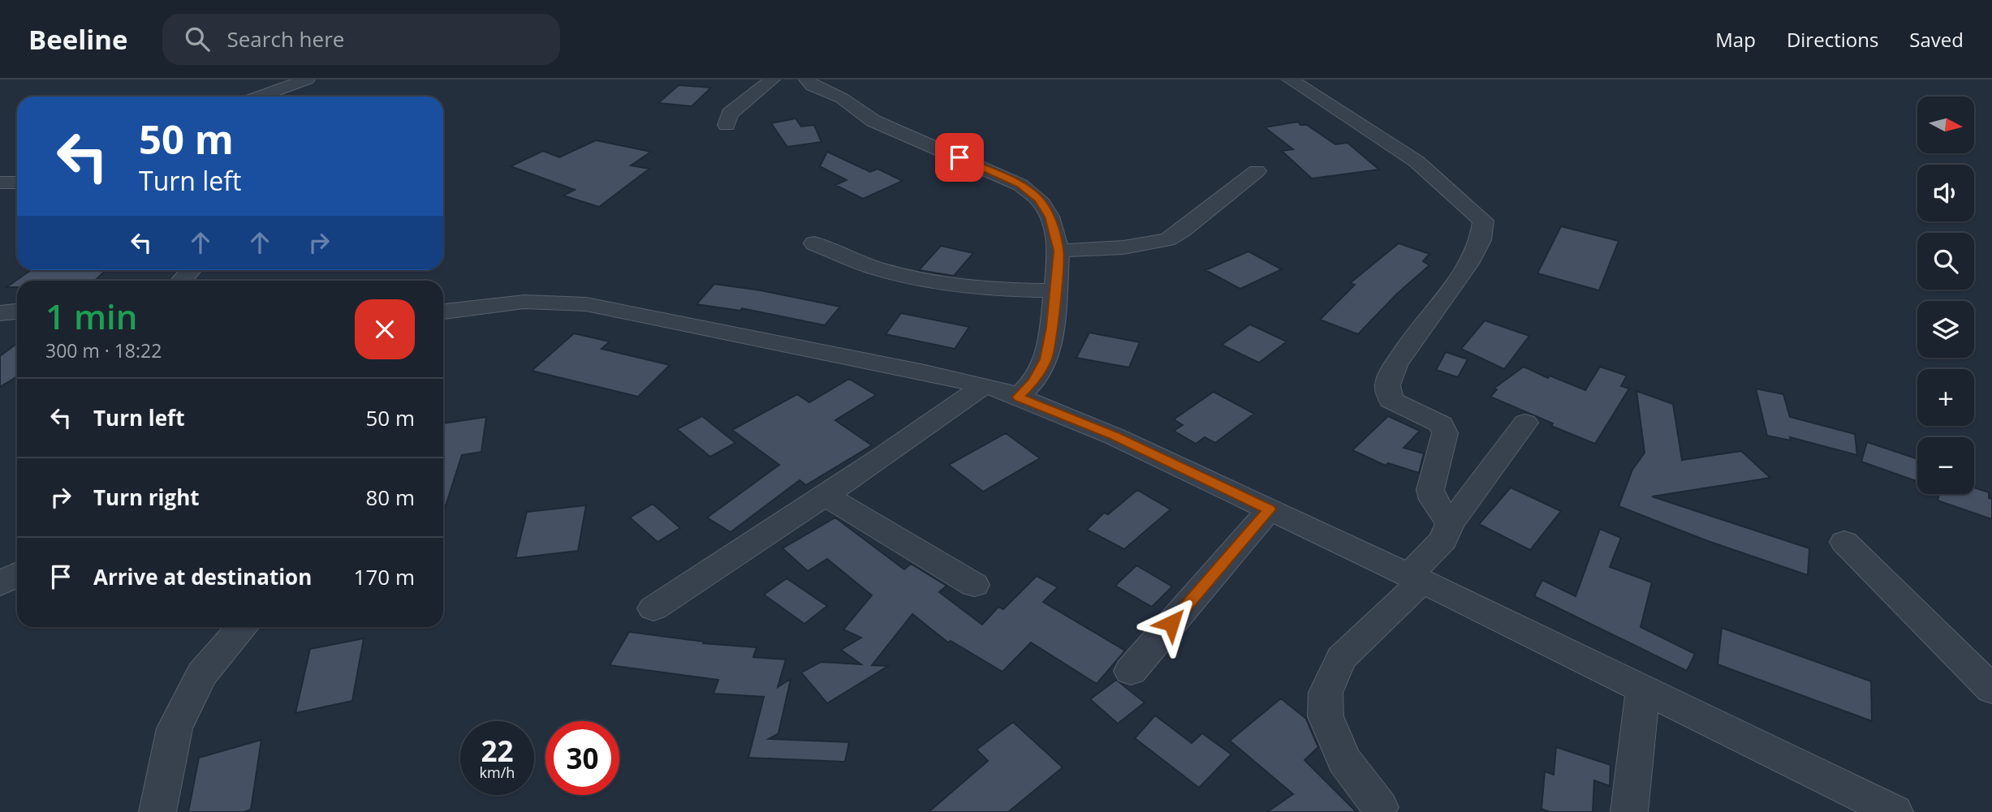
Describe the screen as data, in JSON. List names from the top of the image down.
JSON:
{
  "north": "right",
  "page": {
    "header": "Beeline",
    "search": "Search here",
    "nav": ["Map", "Directions", "Saved"],
    "map_buttons": ["+", "−"],
    "turn": ["50 m", "Turn left"],
    "heading": ["1 min", "300 m · 18:22"],
    "list": [
      {
        "name": "Turn left",
        "value": "50 m"
      },
      {
        "name": "Turn right",
        "value": "80 m"
      },
      {
        "name": "Arrive at destination",
        "value": "170 m"
      }
    ],
    "speed": "22 km/h",
    "limit": "30"
  }
}
